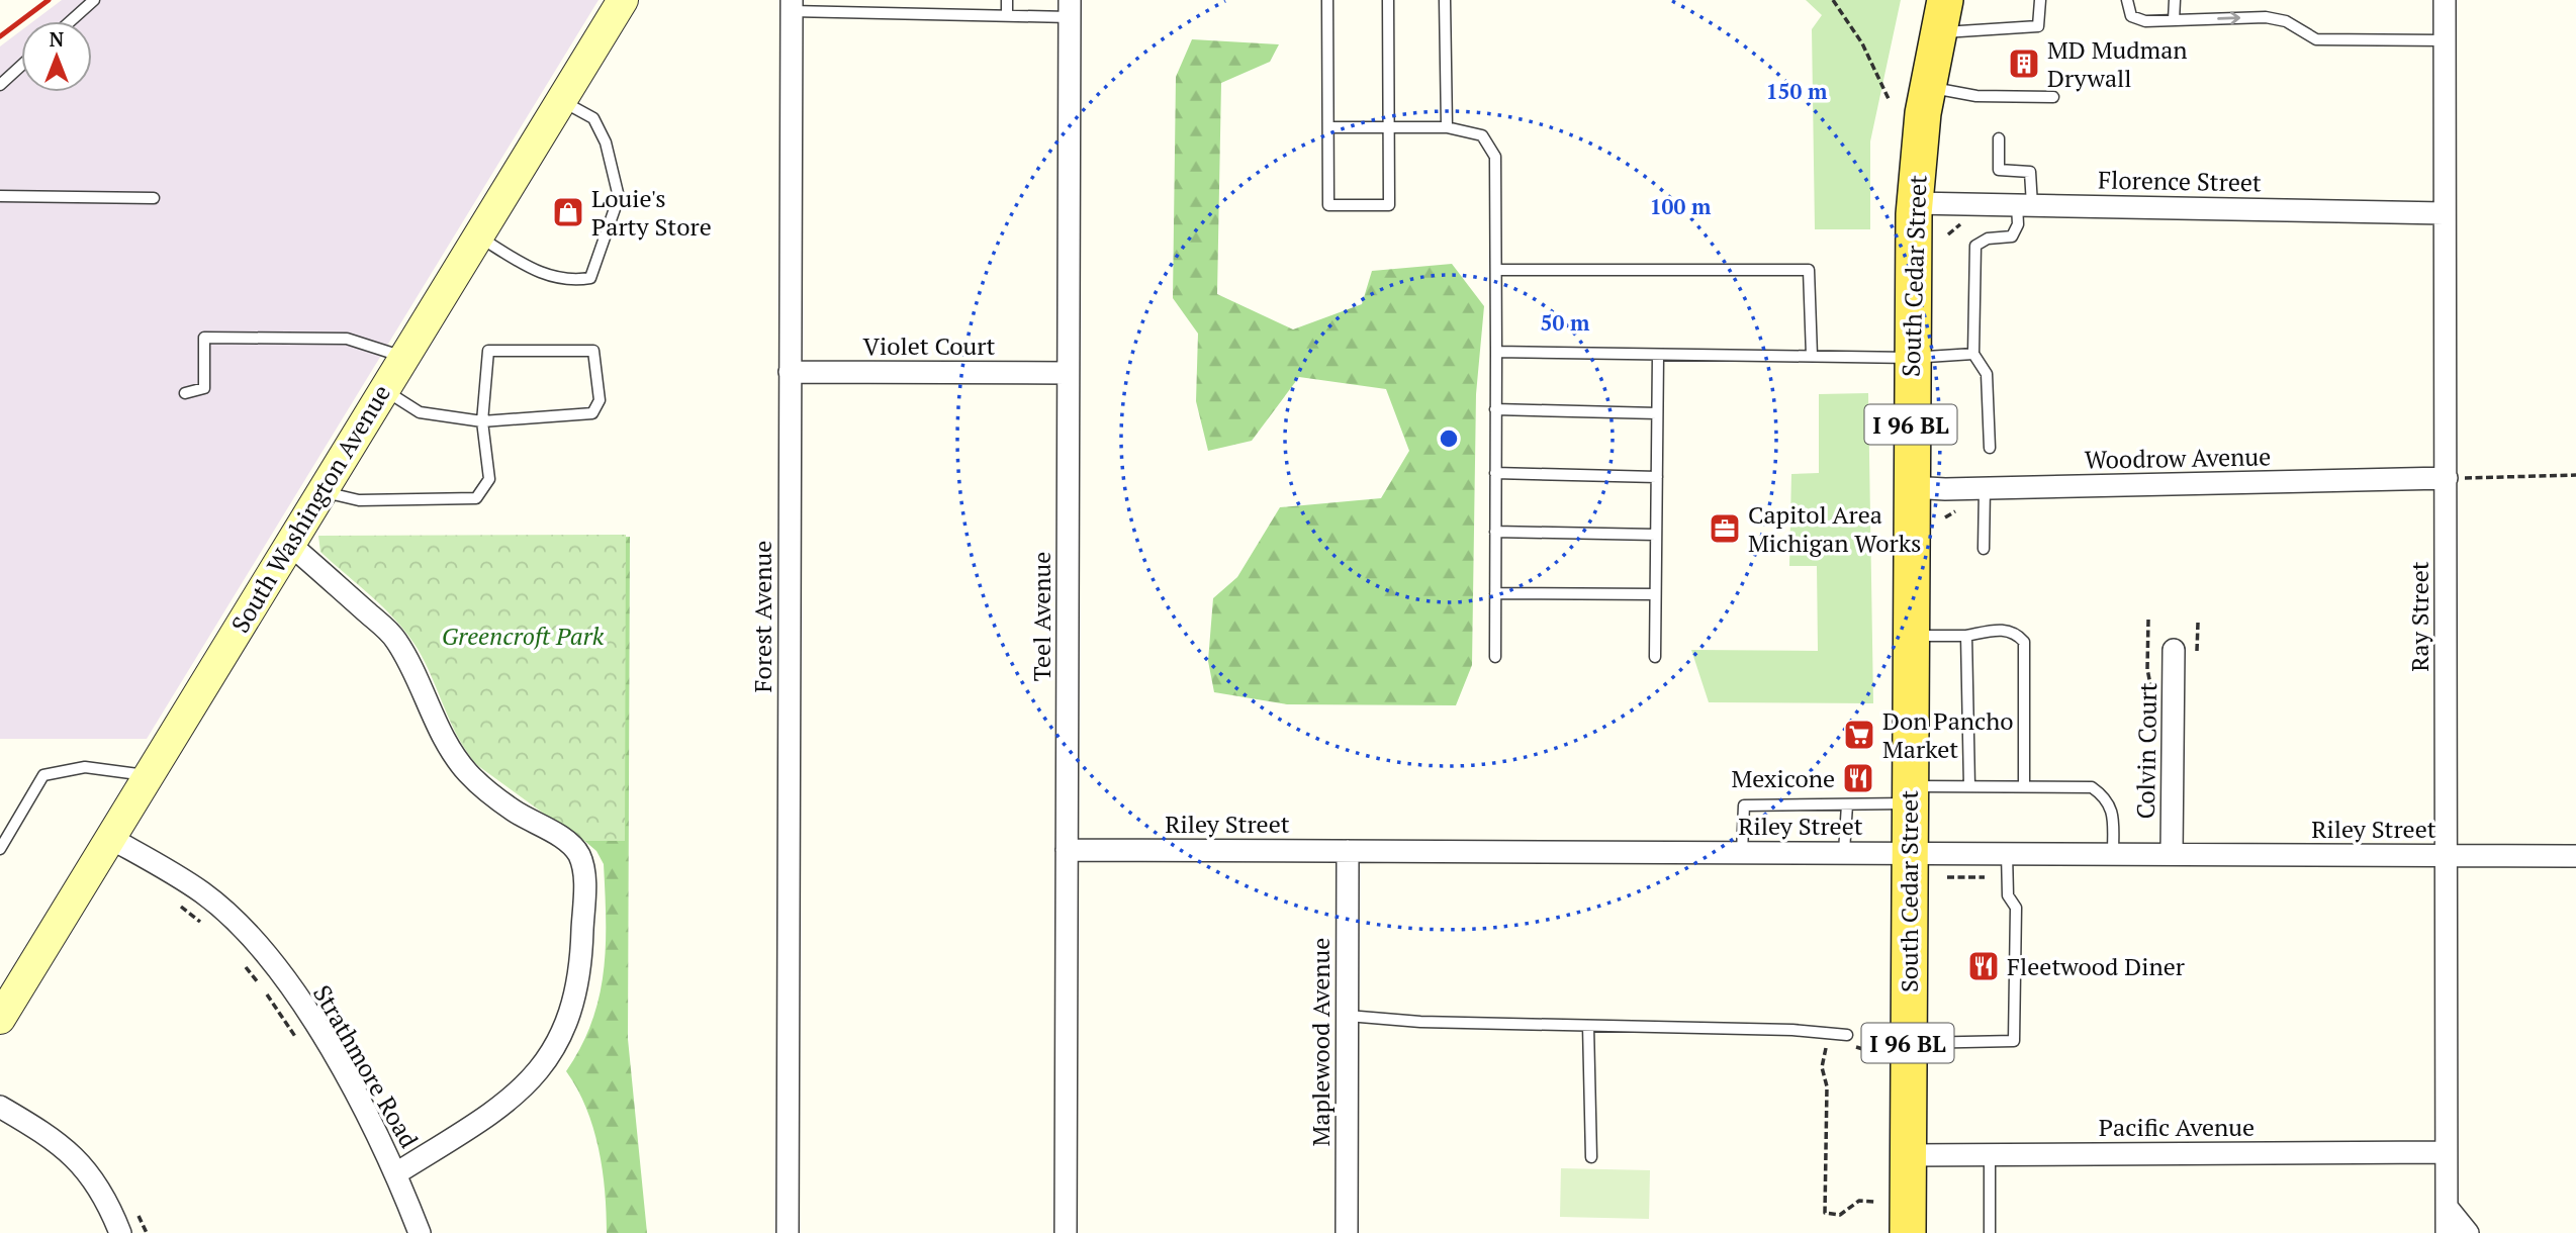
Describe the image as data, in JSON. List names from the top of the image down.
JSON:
{
  "streets": {
    "main road": ["South Cedar Street", "I 96 BL"],
    "street": [
      "Florence Street",
      "Violet Court",
      "Woodrow Avenue",
      "South Washington Avenue",
      "Forest Avenue",
      "Teel Avenue",
      "Ray Street",
      "Colvin Court",
      "Riley Street",
      "Maplewood Avenue",
      "Strathmore Road",
      "Pacific Avenue"
    ]
  },
  "crossings": [
    ["Florence Street", "South Cedar Street"],
    ["Florence Street", "Ray Street"],
    ["South Cedar Street", "Woodrow Avenue"],
    ["South Cedar Street", "Riley Street"],
    ["South Cedar Street", "Pacific Avenue"],
    ["Violet Court", "Forest Avenue"],
    ["Violet Court", "Teel Avenue"],
    ["Woodrow Avenue", "Ray Street"],
    ["South Washington Avenue", "Strathmore Road"],
    ["Teel Avenue", "Riley Street"],
    ["Ray Street", "Riley Street"],
    ["Ray Street", "Pacific Avenue"],
    ["Colvin Court", "Riley Street"],
    ["Riley Street", "Maplewood Avenue"]
  ],
  "parks": ["Greencroft Park"],
  "places": {
    "building": ["MD Mudman Drywall"],
    "shop": ["Louie's Party Store"],
    "office": ["Capitol Area Michigan Works"],
    "supermarket": ["Don Pancho Market"],
    "restaurant": ["Mexicone", "Fleetwood Diner"]
  },
  "north": "top",
  "rings": ["150 m", "100 m", "50 m"]
}
